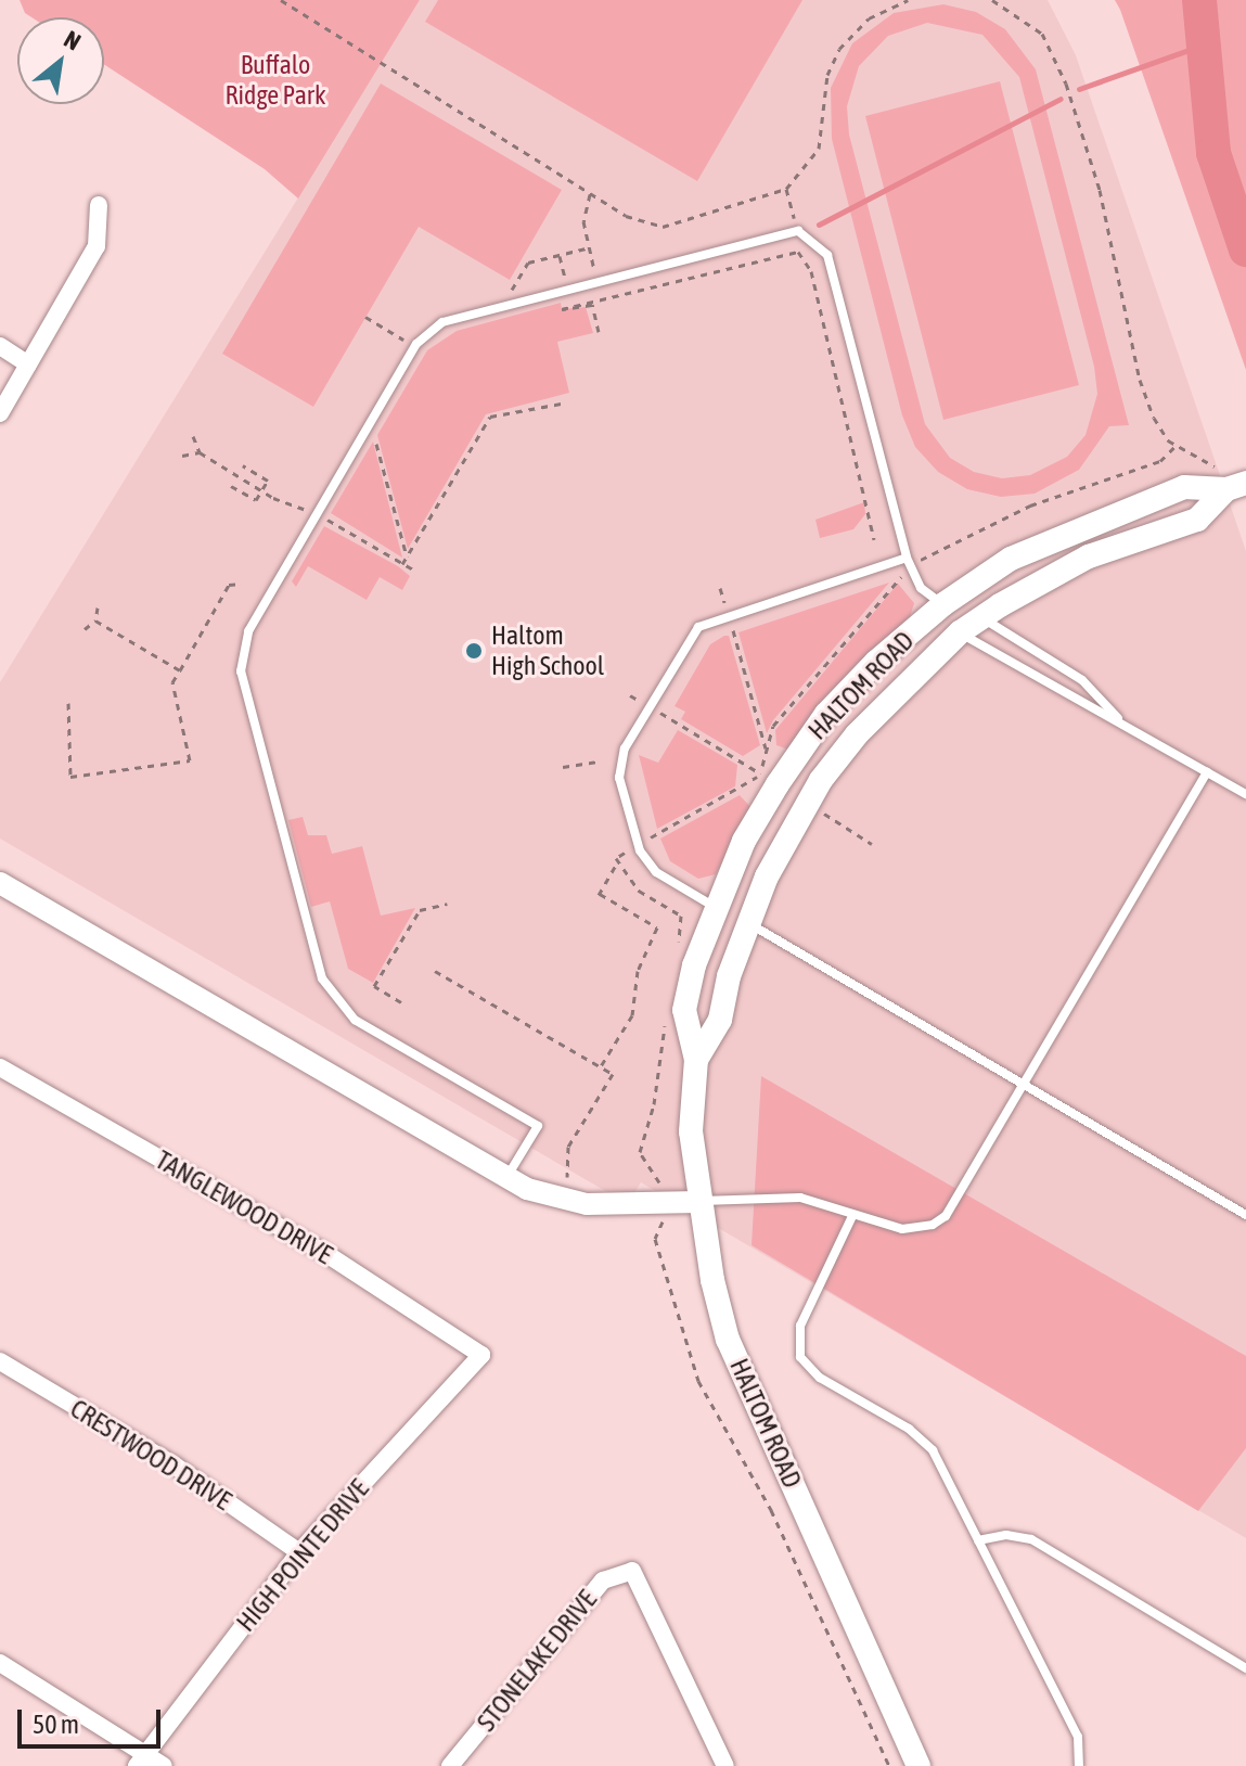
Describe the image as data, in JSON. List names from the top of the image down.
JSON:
{
  "streets": {
    "main road": ["HALTOM ROAD"],
    "street": [
      "TANGLEWOOD DRIVE",
      "CRESTWOOD DRIVE",
      "HIGH POINTE DRIVE",
      "STONELAKE DRIVE"
    ]
  },
  "crossings": [
    ["TANGLEWOOD DRIVE", "HIGH POINTE DRIVE"],
    ["CRESTWOOD DRIVE", "HIGH POINTE DRIVE"]
  ],
  "parks": ["Buffalo Ridge Park"],
  "places": ["Haltom High School"],
  "scale_bar": "50 m",
  "north": "top right"
}
